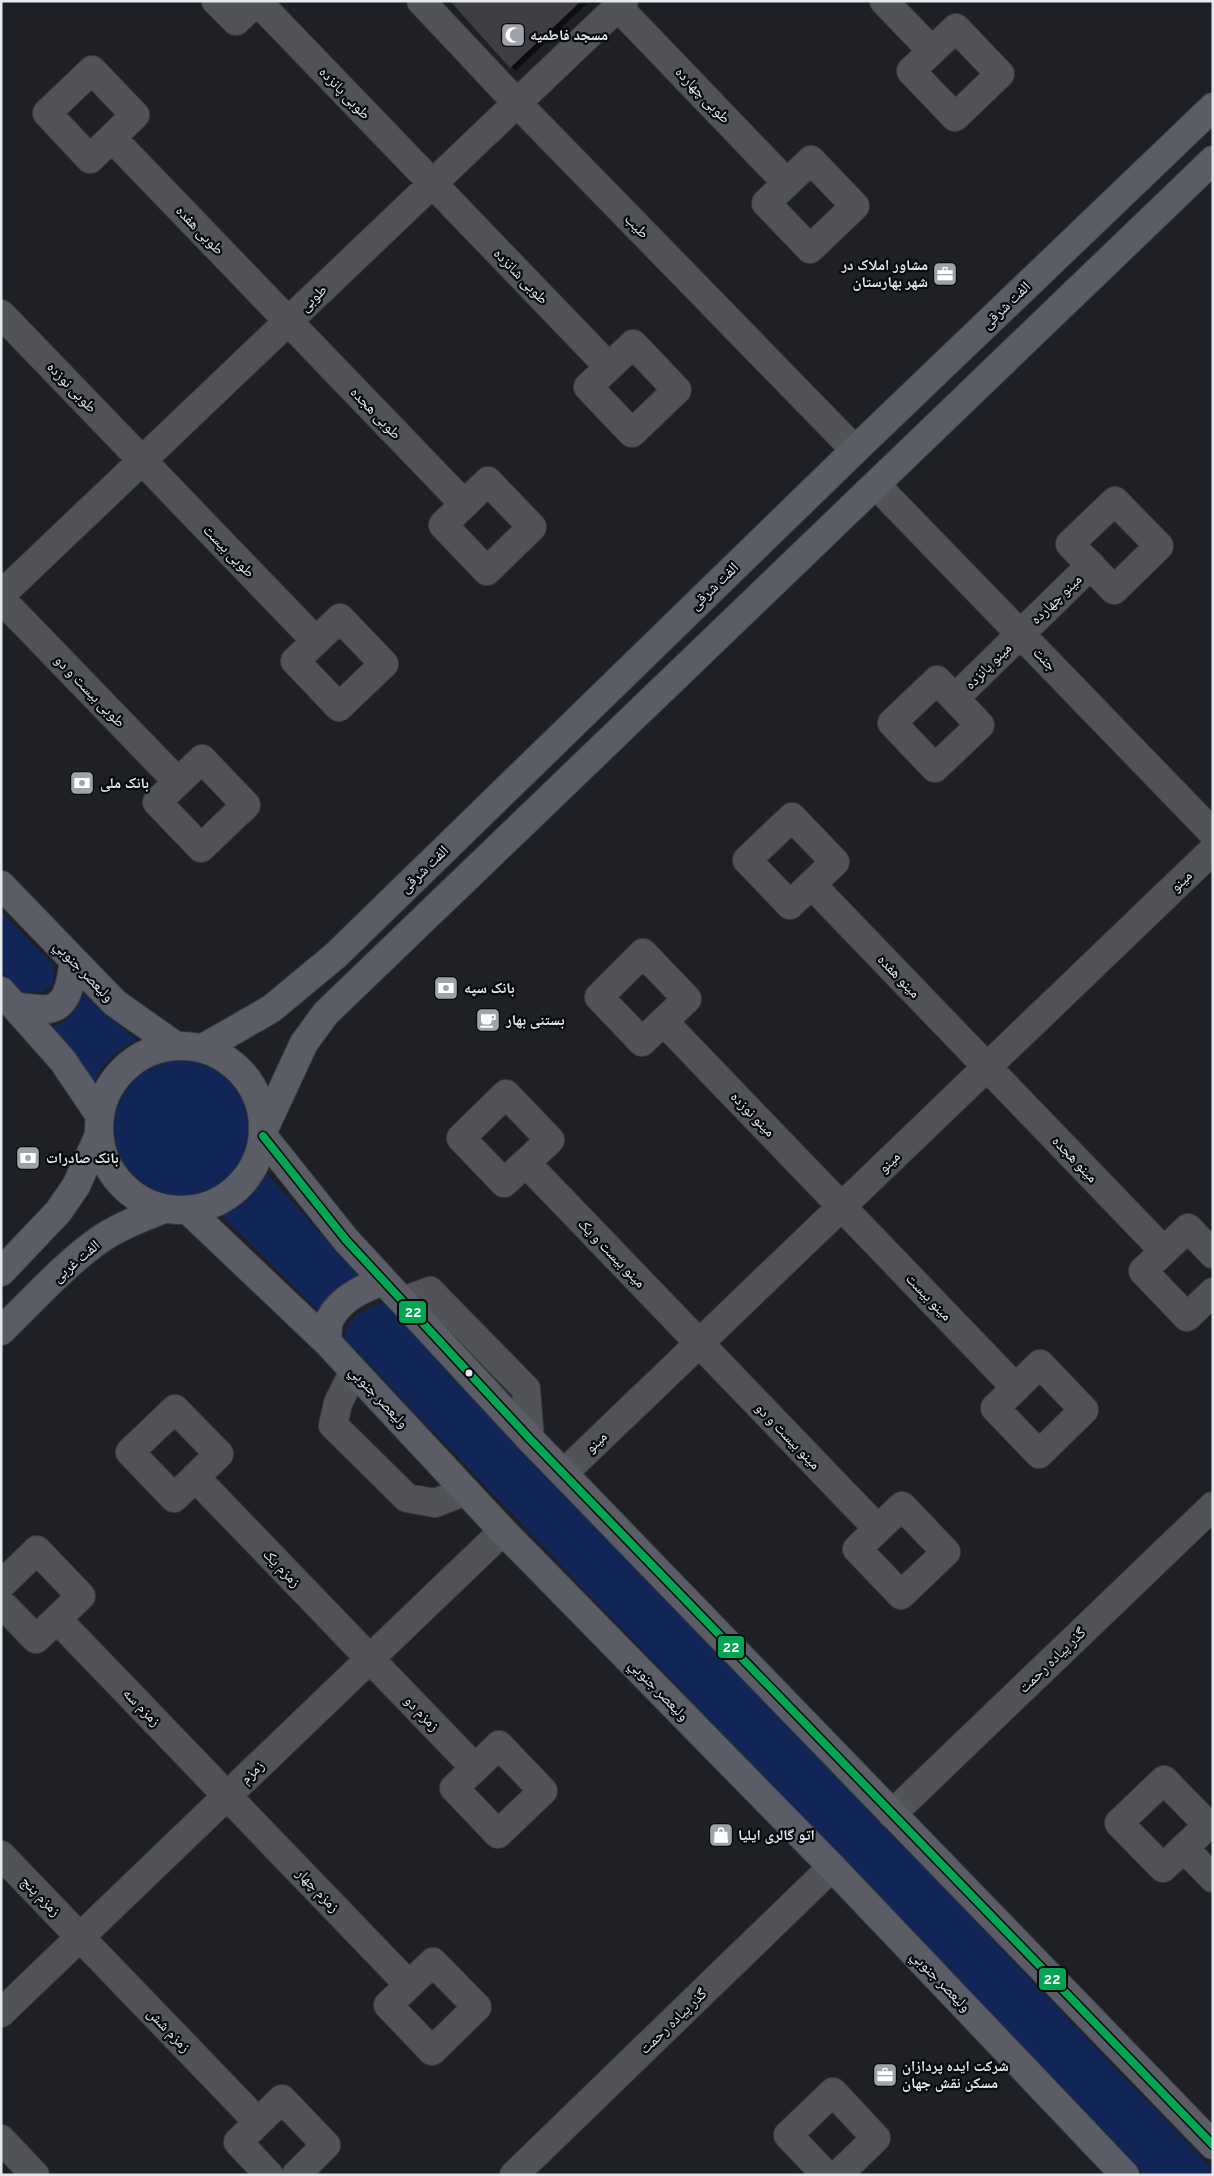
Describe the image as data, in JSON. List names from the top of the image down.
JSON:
{
  "streets": {
    "main road": ["الفت شرقی", "وليعصر جنوبي", "الفت غربی"],
    "street": [
      "طوبی پانزده",
      "طوبی چهارده",
      "طیب",
      "طوبی هفده",
      "طوبی شانزده",
      "طوبی",
      "طوبی نوزده",
      "طوبی هجده",
      "طوبی بیست",
      "مینو چهارده",
      "جنت",
      "مینو پانزده",
      "طوبی بیست و دو",
      "مینو",
      "مینو هفده",
      "مینو نوزده",
      "مینو هجده",
      "مینو بیست و یک",
      "مینو بیست",
      "مینو بیست و دو",
      "زمزم یک",
      "گذر پیاده رحمت",
      "زمزم سه",
      "زمزم دو",
      "زمزم",
      "زمزم چهار",
      "زمزم پنج",
      "زمزم شش"
    ]
  },
  "crossings": [
    ["طوبی پانزده", "طوبی شانزده"],
    ["طوبی پانزده", "طوبی"],
    ["طوبی چهارده", "طوبی"],
    ["طیب", "طوبی"],
    ["طیب", "الفت شرقی"],
    ["طوبی هفده", "طوبی"],
    ["طوبی هفده", "طوبی هجده"],
    ["طوبی شانزده", "طوبی"],
    ["طوبی", "طوبی نوزده"],
    ["طوبی", "طوبی هجده"],
    ["طوبی", "طوبی بیست"],
    ["الفت شرقی", "وليعصر جنوبي"],
    ["الفت شرقی", "الفت غربی"],
    ["طوبی نوزده", "طوبی بیست"],
    ["مینو چهارده", "جنت"],
    ["مینو چهارده", "مینو پانزده"],
    ["جنت", "مینو پانزده"],
    ["مینو", "مینو هفده"],
    ["مینو", "مینو نوزده"],
    ["مینو", "مینو هجده"],
    ["مینو", "مینو بیست و یک"],
    ["مینو", "مینو بیست"],
    ["مینو", "مینو بیست و دو"],
    ["وليعصر جنوبي", "الفت غربی"],
    ["وليعصر جنوبي", "گذر پیاده رحمت"],
    ["وليعصر جنوبي", "زمزم"],
    ["مینو هفده", "مینو هجده"],
    ["مینو نوزده", "مینو بیست"],
    ["مینو بیست و یک", "مینو بیست و دو"],
    ["زمزم یک", "زمزم دو"],
    ["زمزم یک", "زمزم"],
    ["زمزم سه", "زمزم"],
    ["زمزم سه", "زمزم چهار"],
    ["زمزم دو", "زمزم"],
    ["زمزم", "زمزم چهار"],
    ["زمزم", "زمزم پنج"],
    ["زمزم", "زمزم شش"],
    ["زمزم پنج", "زمزم شش"]
  ],
  "places": {
    "mosque": ["مسجد فاطمیه"],
    "office": ["مشاور املاک در شهر بهارستان", "شرکت ایده پردازان مسکن نقش جهان"],
    "bank": ["بانک ملی", "بانک سپه", "بانک صادرات"],
    "cafe": ["بستنی بهار"],
    "shop": ["اتو گالری ایلیا"]
  },
  "lines": ["transit line 22"]
}
